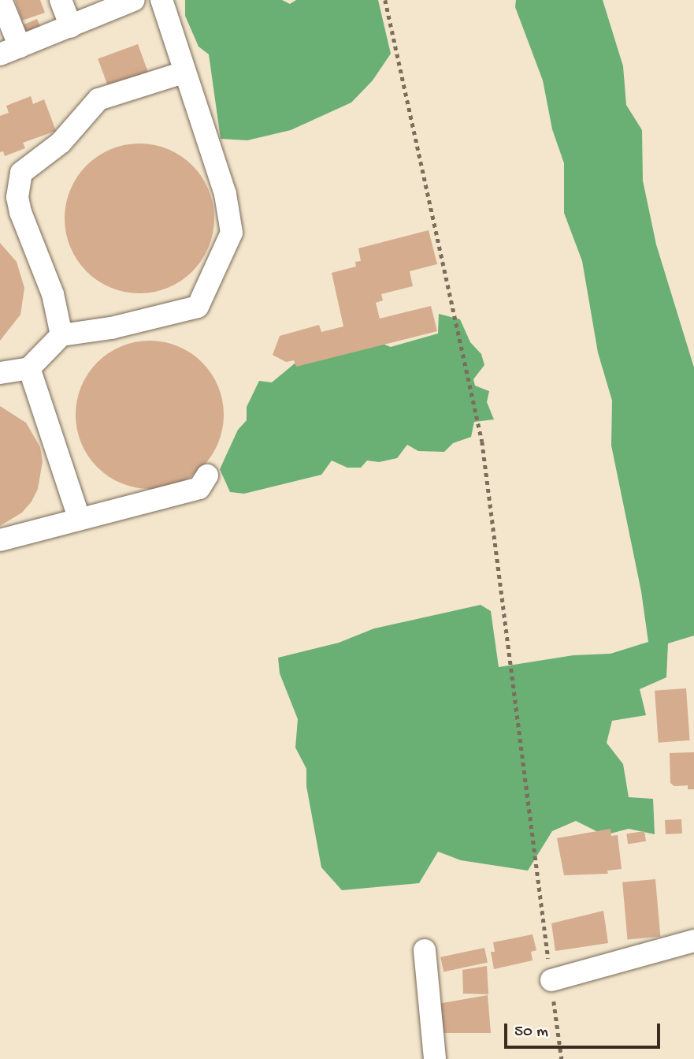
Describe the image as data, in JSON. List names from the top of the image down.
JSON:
{
  "scale_bar": "50 m"
}
